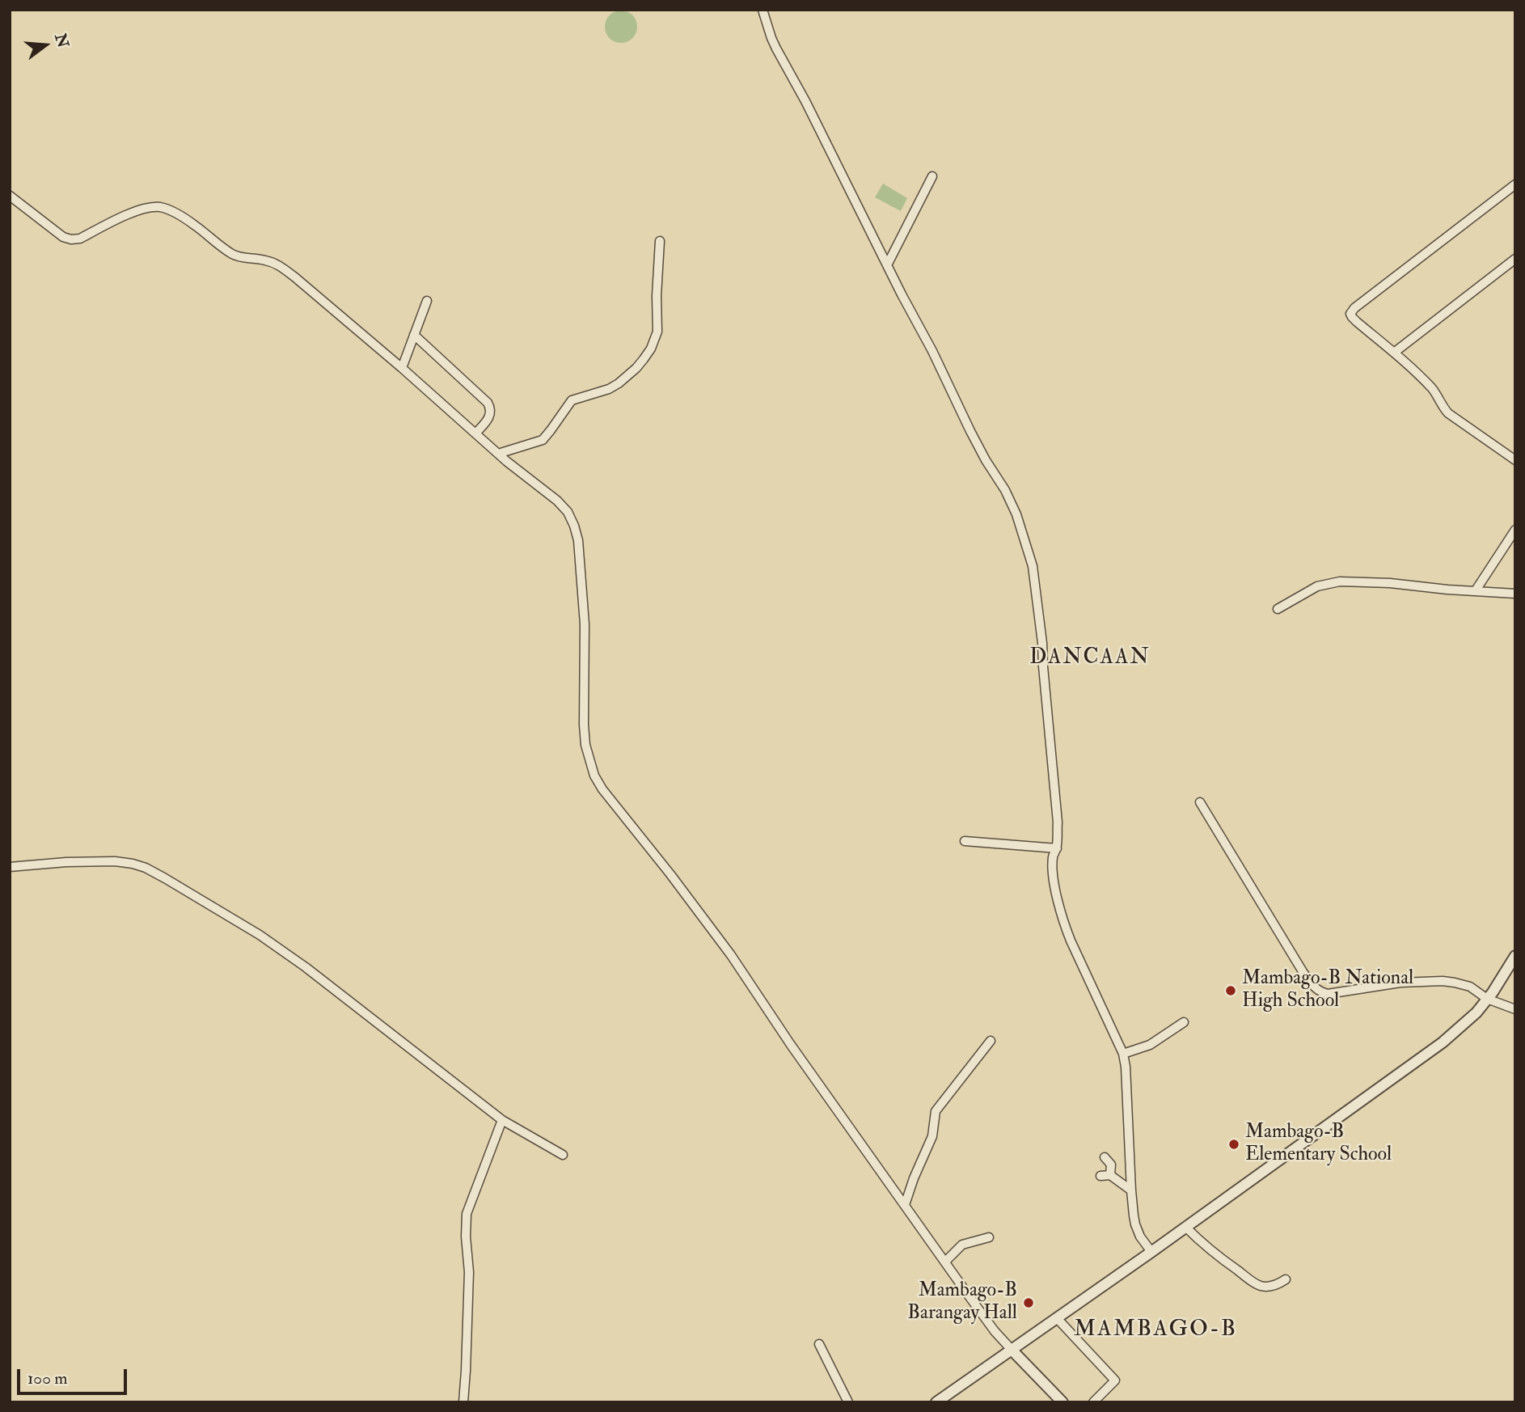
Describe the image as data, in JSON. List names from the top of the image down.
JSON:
{
  "districts": ["DANCAAN", "MAMBAGO-B"],
  "places": ["Mambago-B National High School", "Mambago-B Elementary School", "Mambago-B Barangay Hall"],
  "scale_bar": "100 m",
  "north": "right"
}
